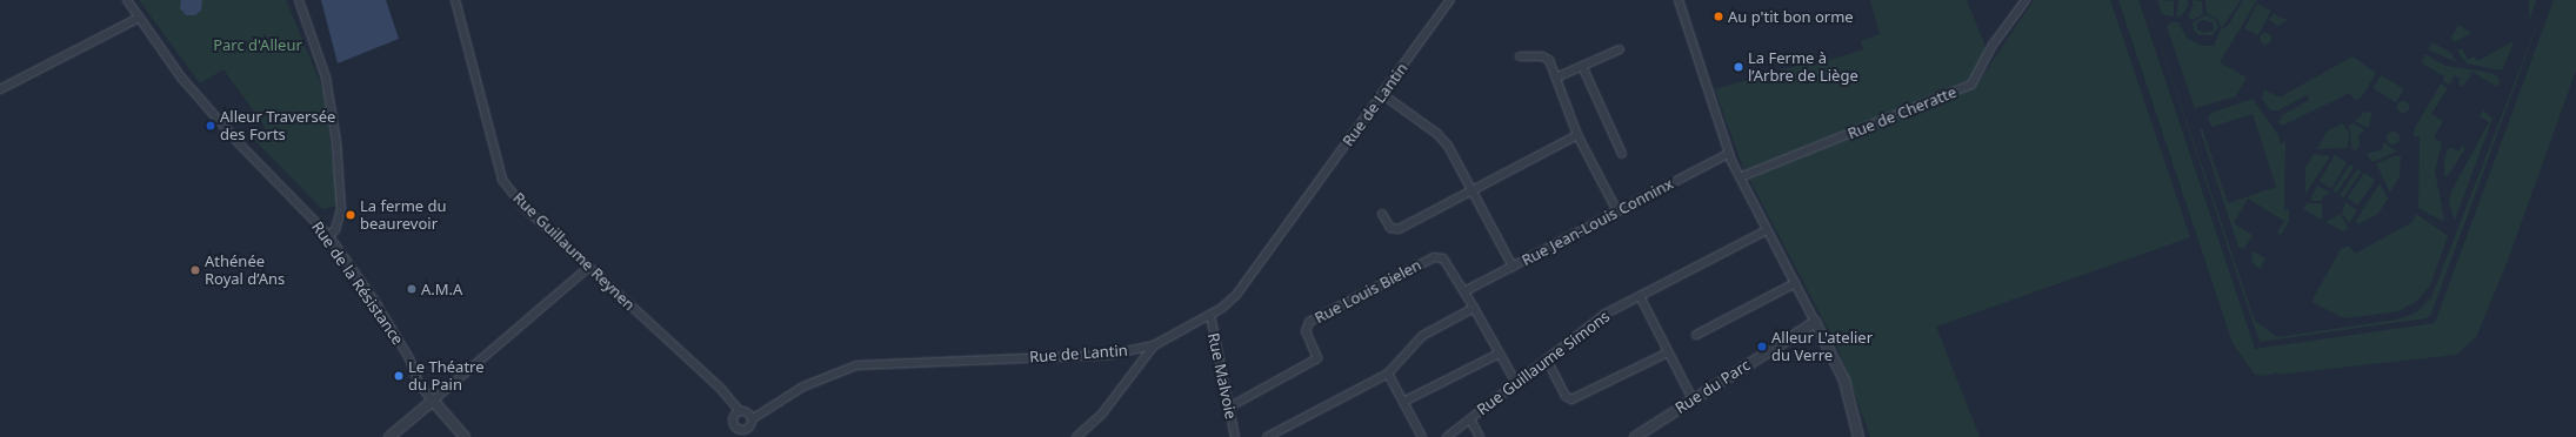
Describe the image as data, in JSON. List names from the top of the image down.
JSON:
{
  "streets": {
    "street": [
      "Rue de Lantin",
      "Rue de Cheratte",
      "Rue Jean-Louis Conninx",
      "Rue Guillaume Reynen",
      "Rue de la Résistance",
      "Rue Louis Bielen",
      "Rue Guillaume Simons",
      "Rue Malvoie",
      "Rue du Parc"
    ]
  },
  "crossings": [
    ["Rue de Lantin", "Rue Jean-Louis Conninx"],
    ["Rue de Lantin", "Rue Guillaume Reynen"],
    ["Rue de Lantin", "Rue Malvoie"],
    ["Rue Louis Bielen", "Rue Guillaume Simons"],
    ["Rue Louis Bielen", "Rue Malvoie"]
  ],
  "parks": ["Parc d'Alleur"],
  "places": [
    "Au p'tit bon orme",
    "La Ferme à l’Arbre de Liège",
    "Alleur Traversée des Forts",
    "La ferme du beaurevoir",
    "Athénée Royal d’Ans",
    "A.M.A",
    "Alleur L'atelier du Verre",
    "Le Théatre du Pain"
  ]
}
